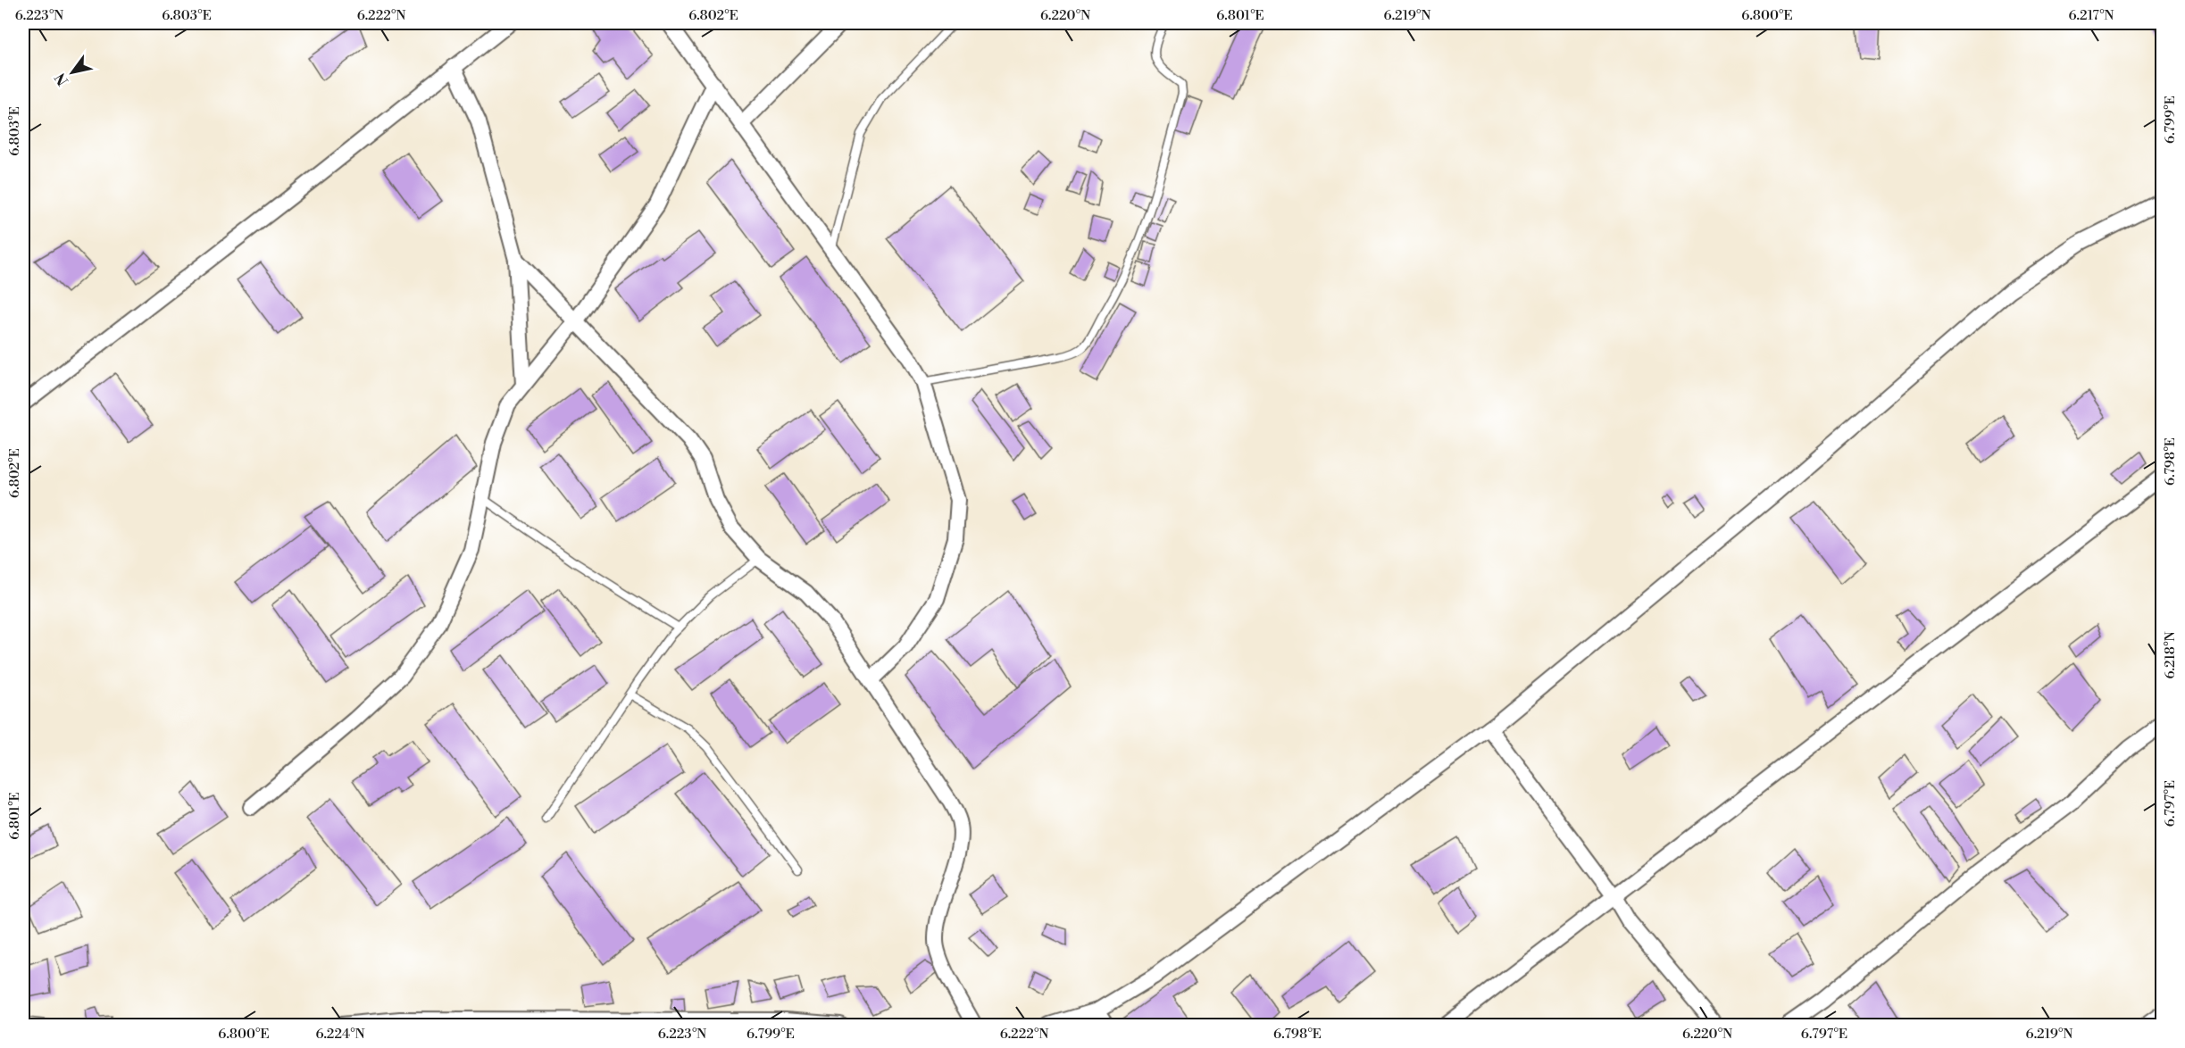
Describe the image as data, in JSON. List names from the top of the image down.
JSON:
{
  "north": "bottom left",
  "coordinates": [
    "6.223°N",
    "6.803°E",
    "6.222°N",
    "6.802°E",
    "6.220°N",
    "6.801°E",
    "6.219°N",
    "6.800°E",
    "6.217°N",
    "6.799°E",
    "6.798°E",
    "6.218°N",
    "6.797°E",
    "6.224°N"
  ]
}
